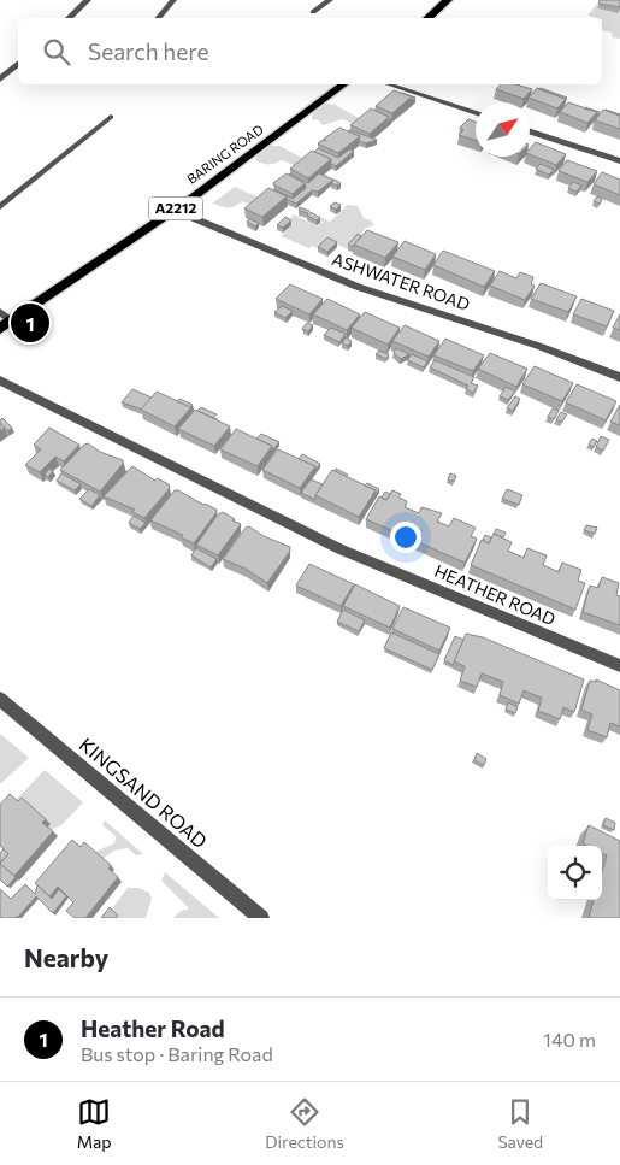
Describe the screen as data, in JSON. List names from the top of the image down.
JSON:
{
  "streets": {
    "main road": ["BARING ROAD", "A2212"],
    "street": ["ASHWATER ROAD", "HEATHER ROAD", "KINGSAND ROAD"]
  },
  "crossings": [
    ["BARING ROAD", "ASHWATER ROAD"]
  ],
  "north": "top right",
  "page": {
    "search": "Search here",
    "pins": "1",
    "heading": "Nearby",
    "list": [
      {
        "mark": "1",
        "name": "Heather Road",
        "note": "Bus stop · Baring Road",
        "value": "140 m"
      }
    ],
    "nav": ["Map", "Directions", "Saved"]
  }
}
